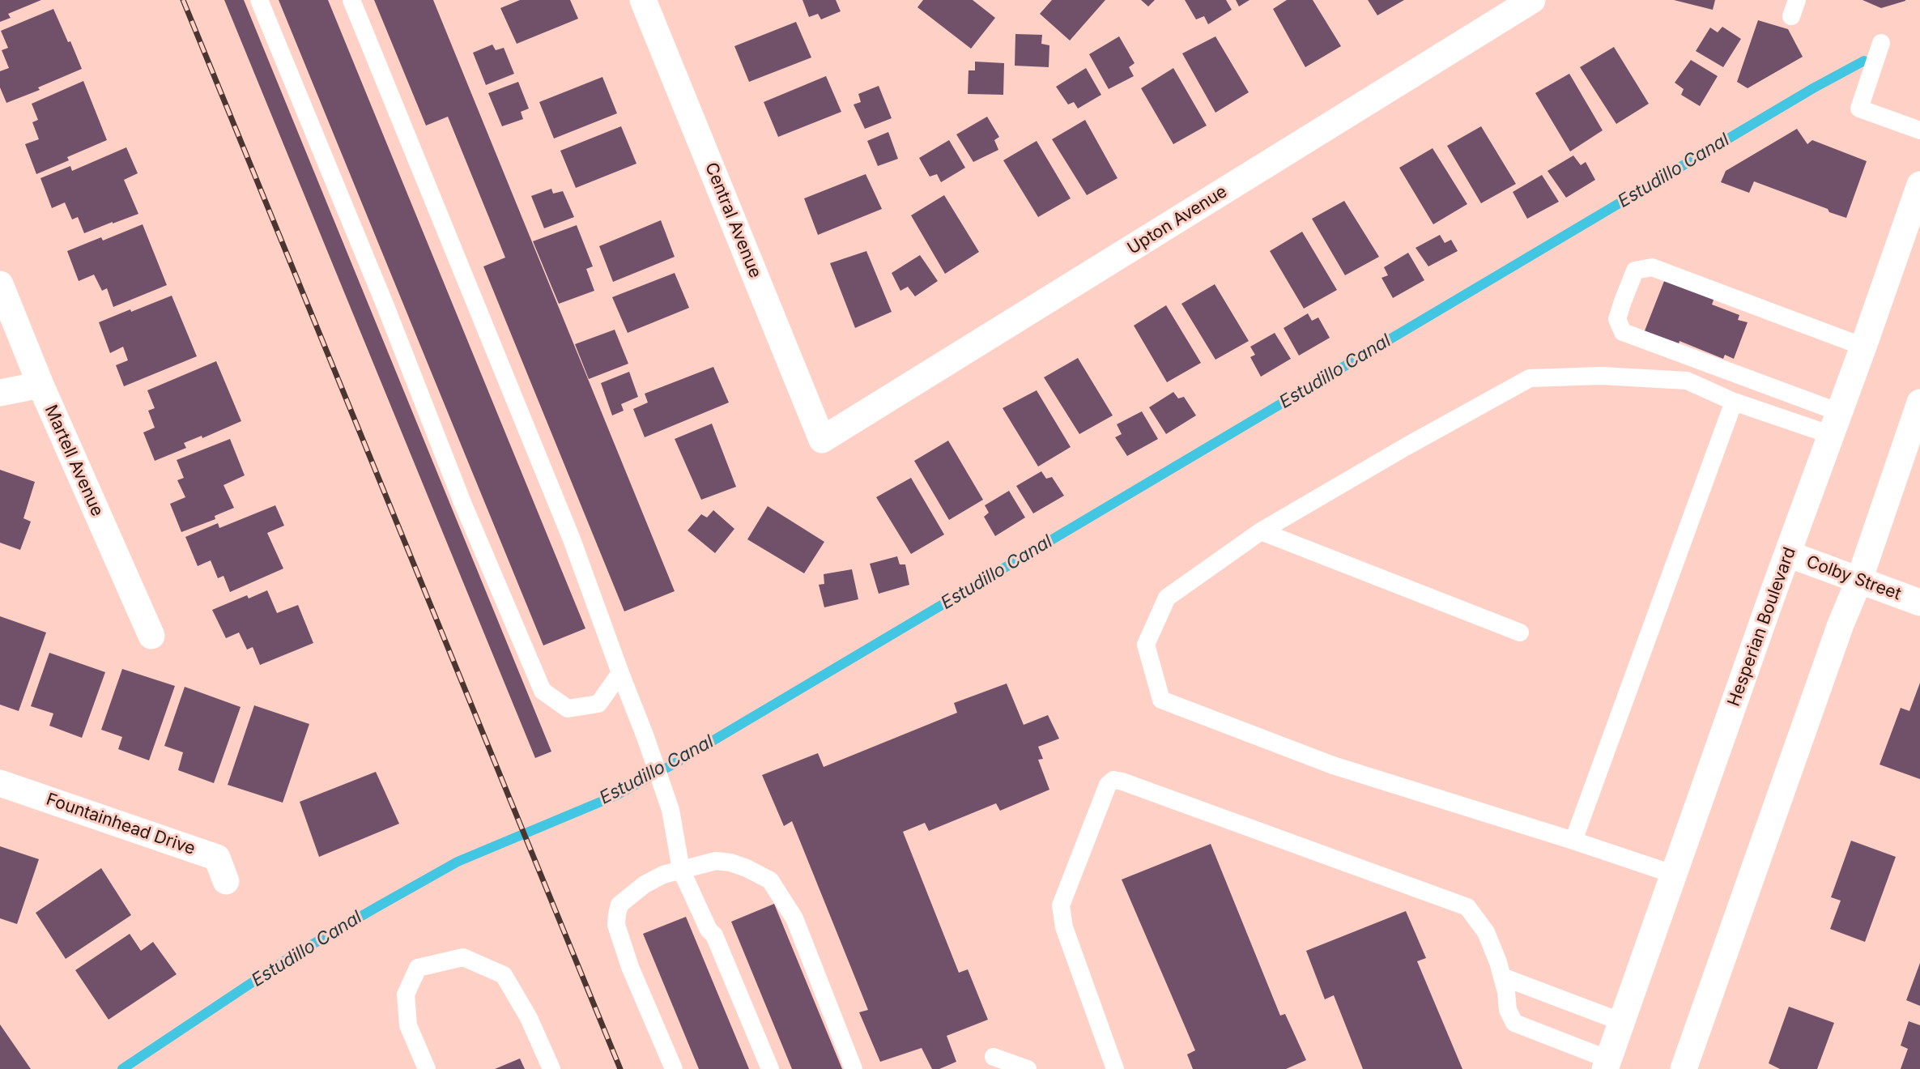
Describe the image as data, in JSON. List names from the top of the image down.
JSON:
{
  "streets": {
    "street": [
      "Central Avenue",
      "Upton Avenue",
      "Martell Avenue",
      "Colby Street",
      "Hesperian Boulevard",
      "Fountainhead Drive"
    ]
  },
  "crossings": [
    ["Central Avenue", "Upton Avenue"],
    ["Colby Street", "Hesperian Boulevard"]
  ],
  "water": ["Estudillo Canal"]
}
